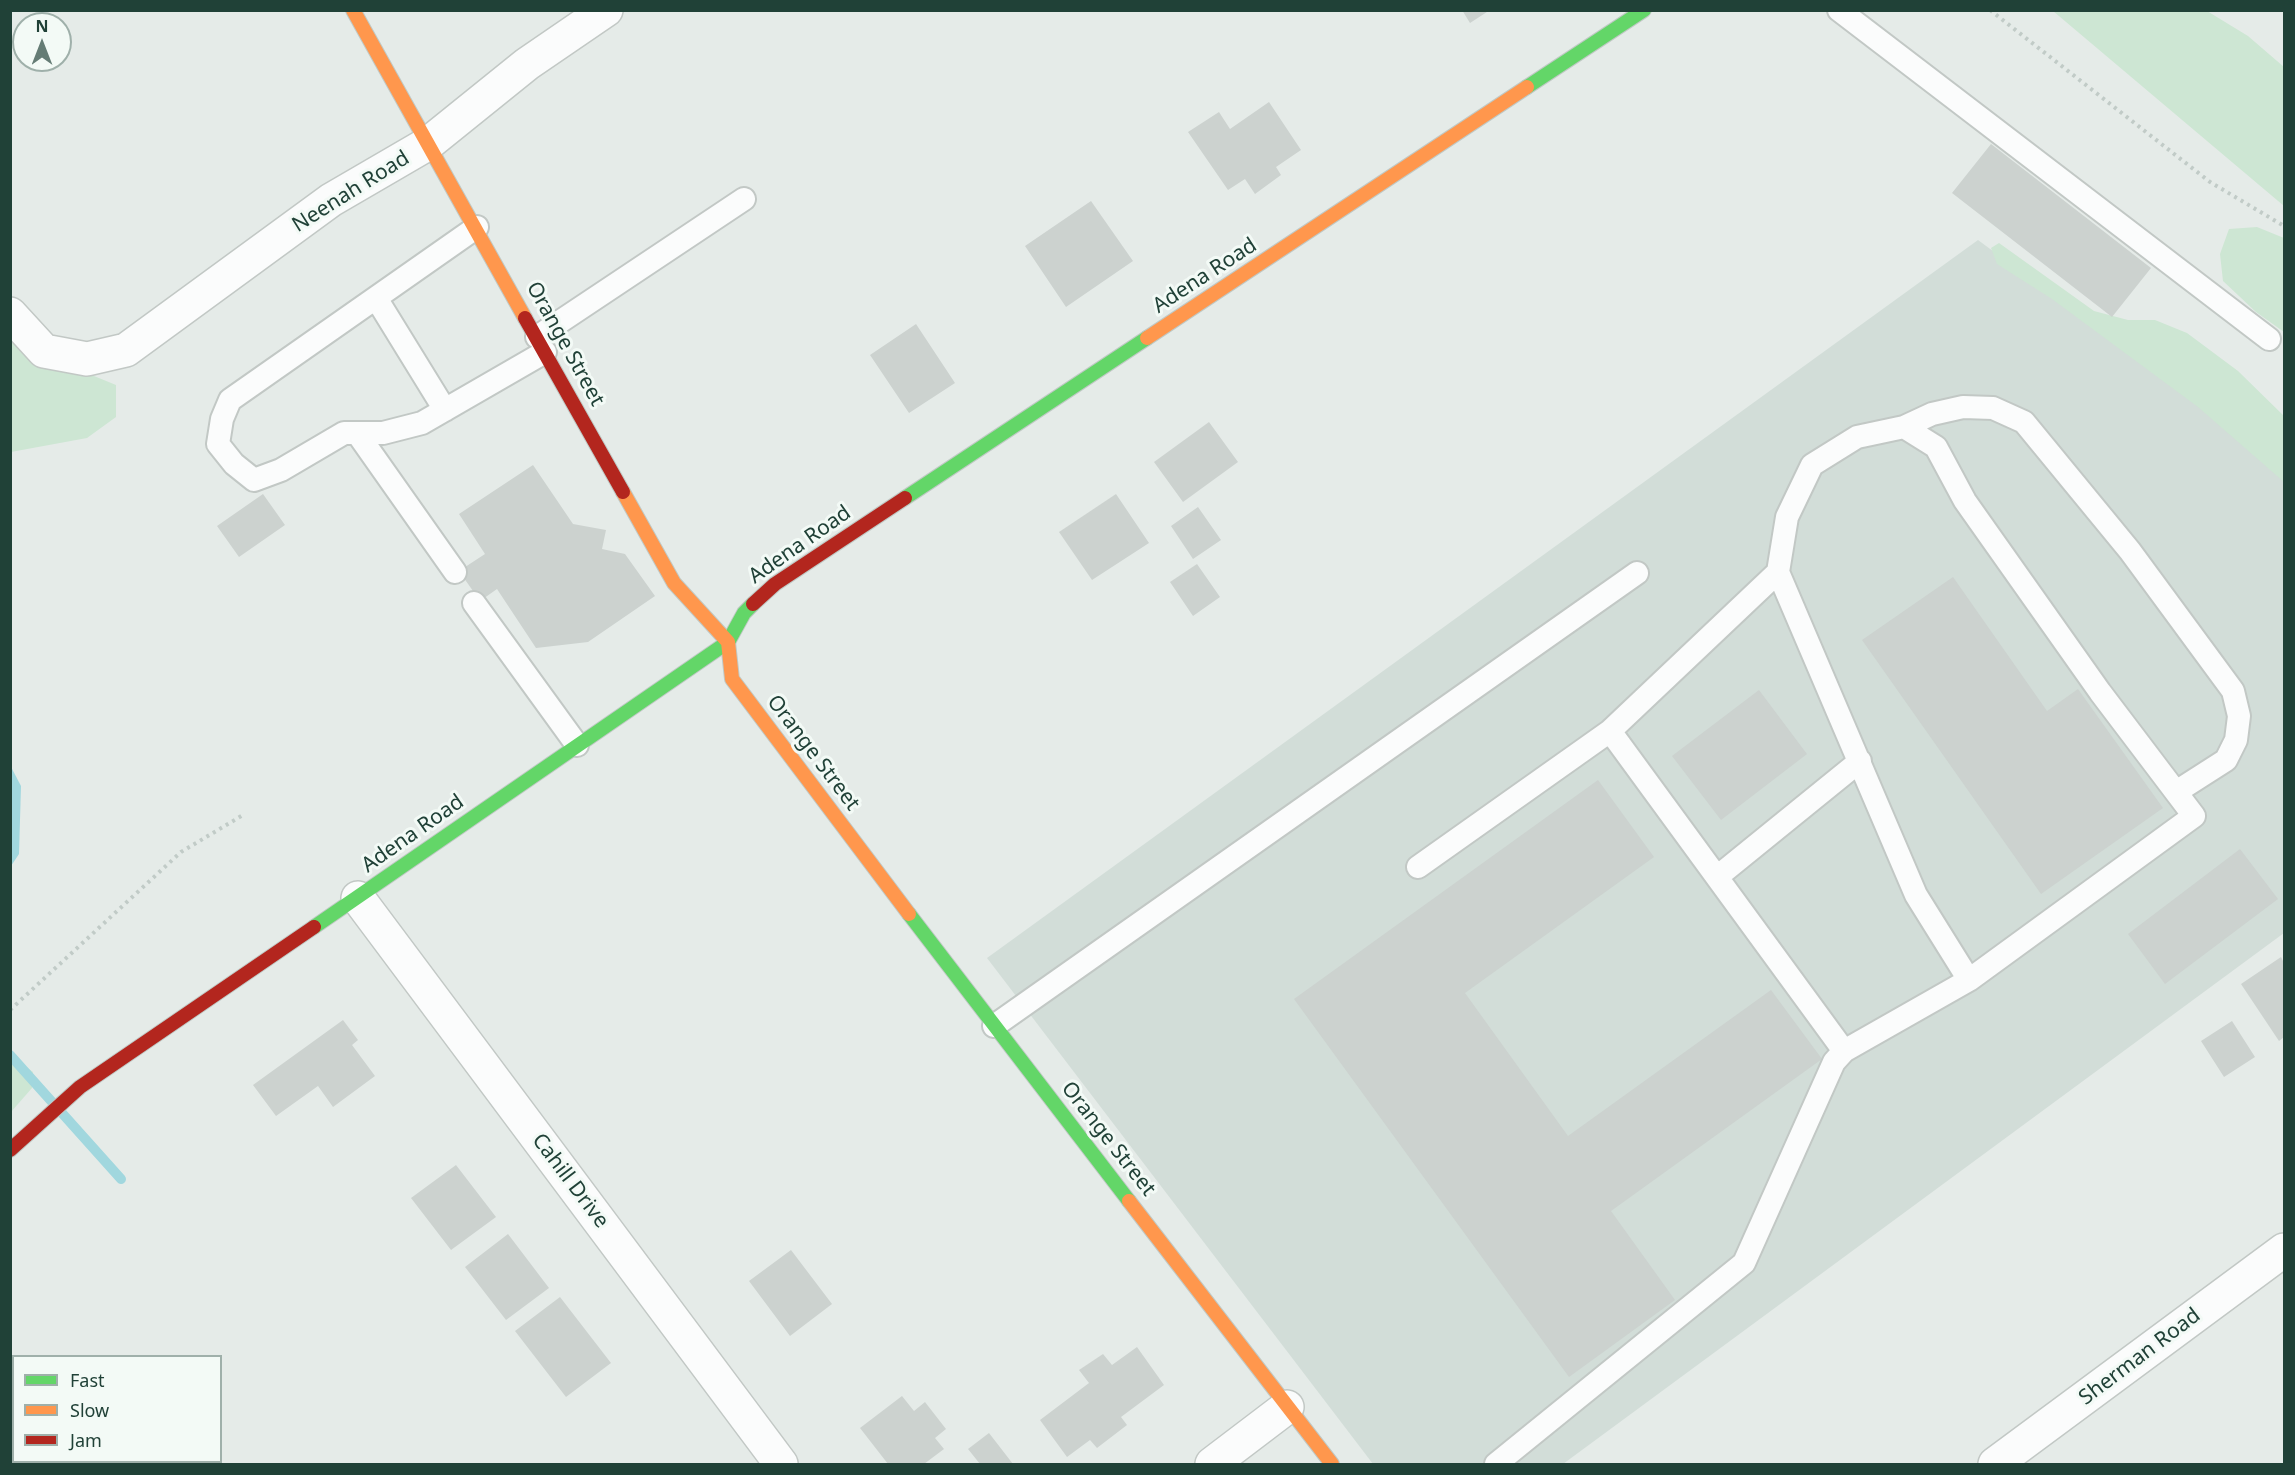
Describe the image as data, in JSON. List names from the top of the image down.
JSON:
{
  "streets": {
    "street": [
      "Neenah Road",
      "Adena Road",
      "Orange Street",
      "Cahill Drive",
      "Sherman Road"
    ]
  },
  "crossings": [
    ["Neenah Road", "Orange Street"],
    ["Adena Road", "Orange Street"],
    ["Adena Road", "Cahill Drive"]
  ],
  "legend": ["Fast", "Slow", "Jam"],
  "north": "top"
}
